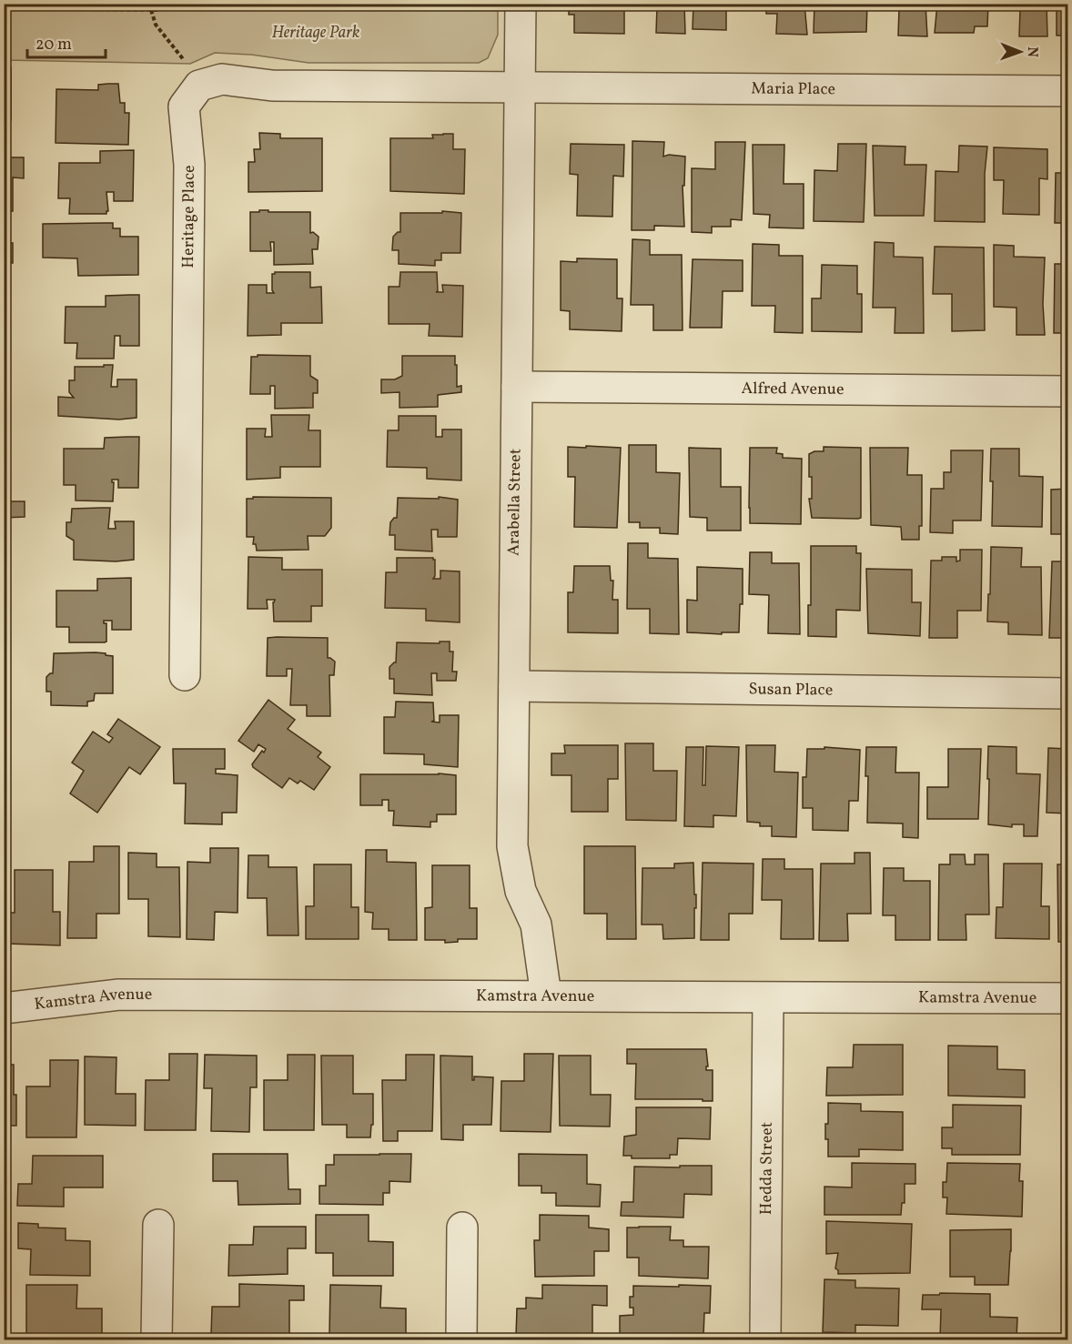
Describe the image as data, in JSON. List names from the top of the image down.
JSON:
{
  "streets": {
    "street": [
      "Maria Place",
      "Heritage Place",
      "Alfred Avenue",
      "Arabella Street",
      "Susan Place",
      "Kamstra Avenue",
      "Hedda Street"
    ]
  },
  "crossings": [
    ["Maria Place", "Heritage Place"],
    ["Maria Place", "Arabella Street"],
    ["Heritage Place", "Arabella Street"],
    ["Alfred Avenue", "Arabella Street"],
    ["Arabella Street", "Susan Place"],
    ["Arabella Street", "Kamstra Avenue"],
    ["Kamstra Avenue", "Hedda Street"]
  ],
  "parks": ["Heritage Park"],
  "scale_bar": "20 m",
  "north": "right"
}
